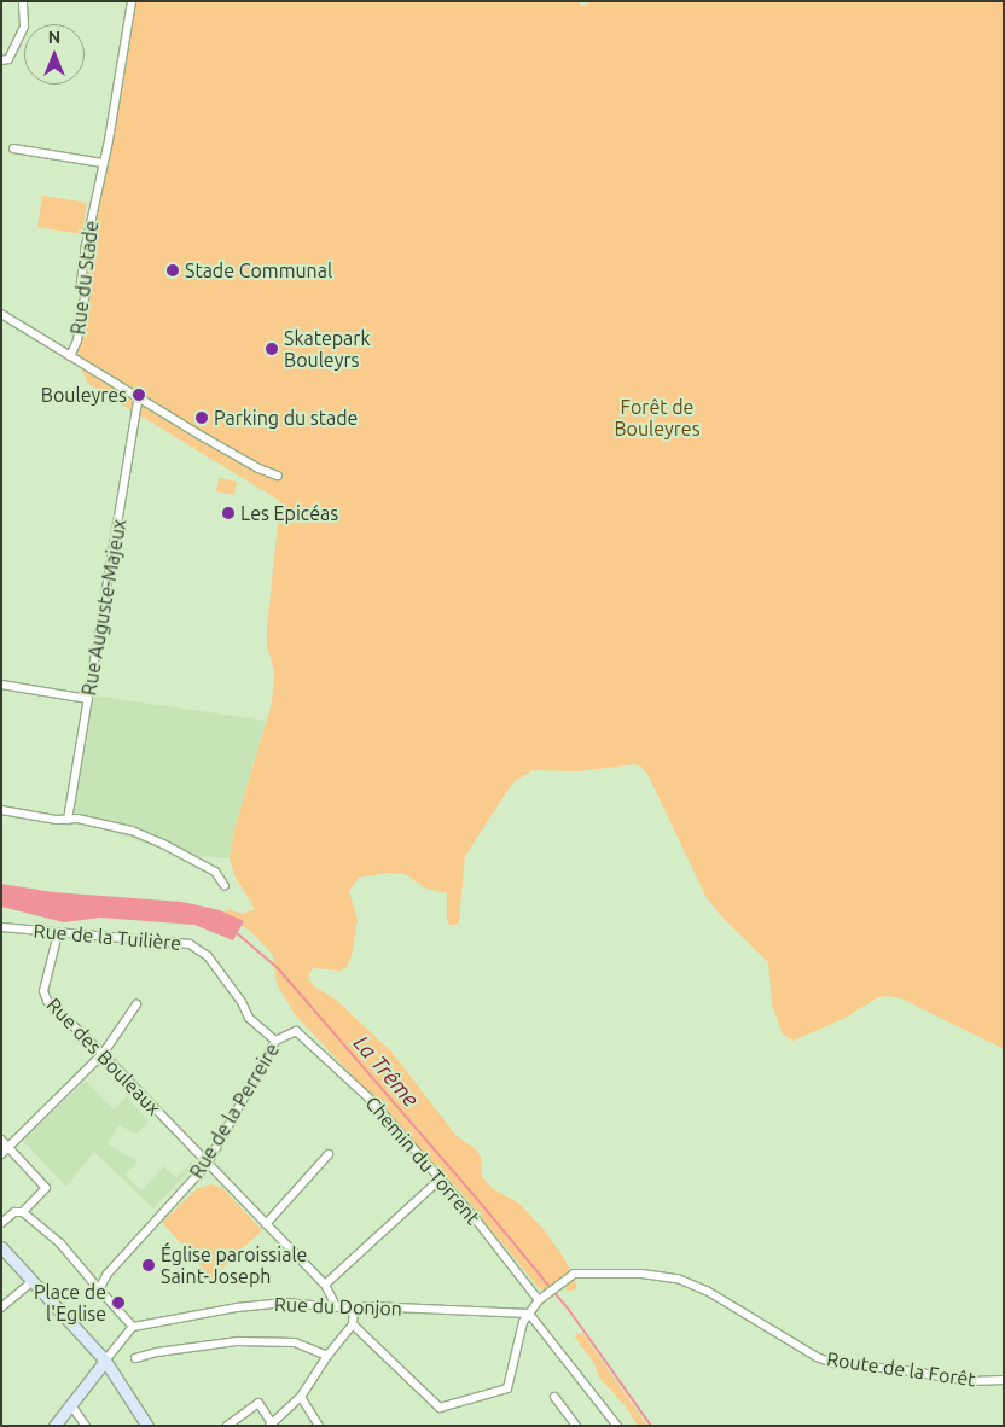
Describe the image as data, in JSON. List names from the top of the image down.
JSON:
{
  "streets": {
    "street": [
      "Rue du Stade",
      "Rue Auguste-Majeux",
      "Rue de la Tuilière",
      "Rue des Bouleaux",
      "Rue de la Perreire",
      "Chemin du Torrent",
      "Rue du Donjon",
      "Route de la Forêt"
    ]
  },
  "crossings": [
    ["Rue de la Tuilière", "Rue des Bouleaux"],
    ["Rue de la Tuilière", "Rue de la Perreire"],
    ["Rue des Bouleaux", "Rue de la Perreire"],
    ["Rue des Bouleaux", "Rue du Donjon"],
    ["Rue de la Perreire", "Chemin du Torrent"],
    ["Chemin du Torrent", "Route de la Forêt"]
  ],
  "water": ["La Trême"],
  "parks": ["Forêt de Bouleyres"],
  "places": [
    "Stade Communal",
    "Skatepark Bouleyrs",
    "Bouleyres",
    "Parking du stade",
    "Les Epicéas",
    "Église paroissiale Saint-Joseph",
    "Place de l'Eglise"
  ],
  "north": "top"
}
